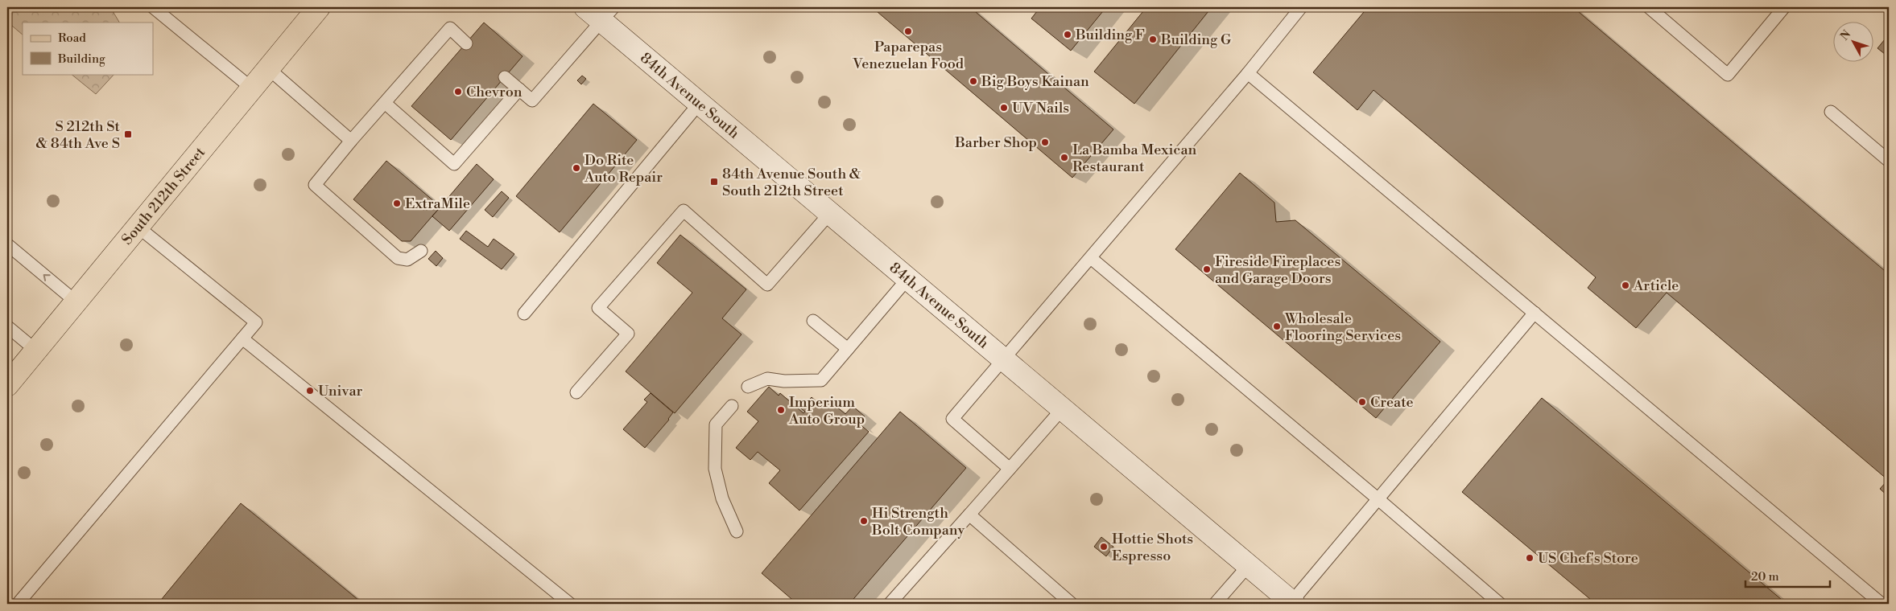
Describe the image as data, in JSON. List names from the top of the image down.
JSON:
{
  "streets": {
    "main road": ["84th Avenue South", "South 212th Street"]
  },
  "places": {
    "other": [
      "Paparepas Venezuelan Food",
      "Building F",
      "Building G",
      "Big Boys Kainan",
      "Chevron",
      "UV Nails",
      "Barber Shop",
      "La Bamba Mexican Restaurant",
      "Do Rite Auto Repair",
      "ExtraMile",
      "Fireside Fireplaces and Garage Doors",
      "Article",
      "Wholesale Flooring Services",
      "Univar",
      "Create",
      "Imperium Auto Group",
      "Hi Strength Bolt Company",
      "Hottie Shots Espresso",
      "US Chef's Store"
    ],
    "transit": ["S 212th St & 84th Ave S", "84th Avenue South & South 212th Street"]
  },
  "legend": ["Road", "Building"],
  "scale_bar": "20 m",
  "north": "top left"
}
